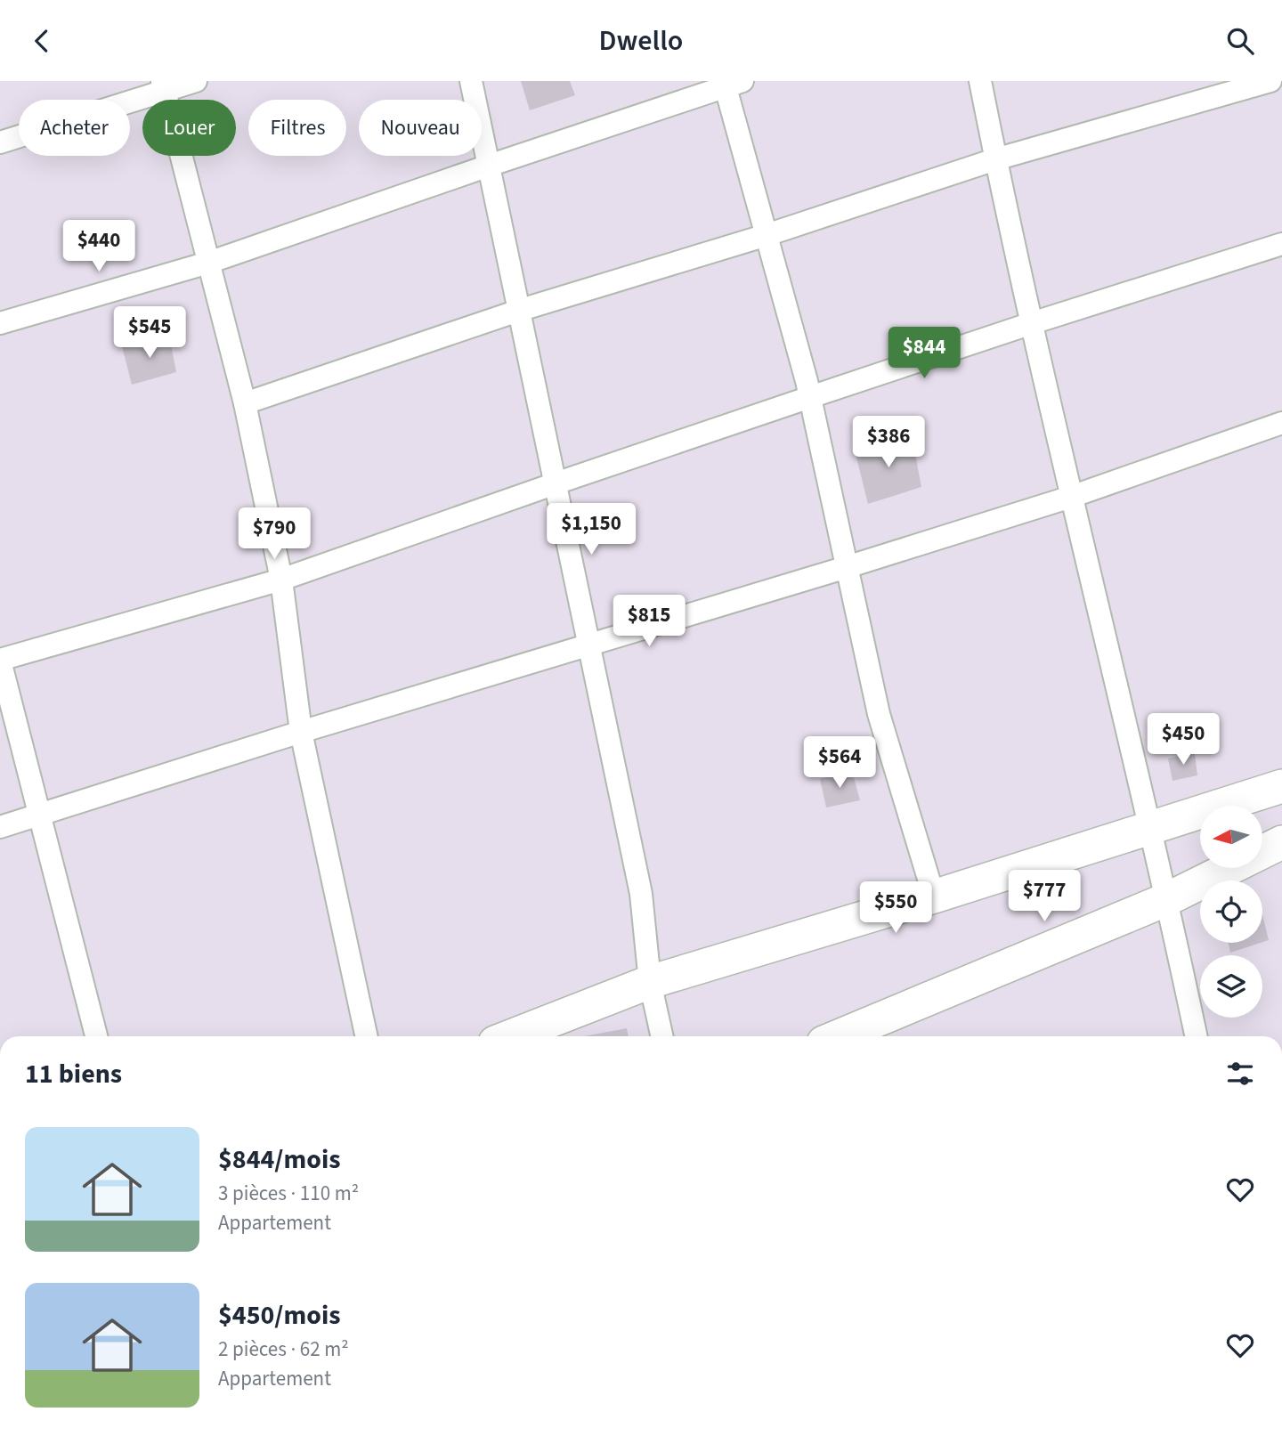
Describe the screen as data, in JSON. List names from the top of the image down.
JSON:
{
  "north": "left",
  "page": {
    "header": "Dwello",
    "chip": [
      "Acheter",
      "Louer",
      "Filtres",
      "Nouveau"
    ],
    "price": [
      "$440",
      "$545",
      "$844",
      "$386",
      "$1,150",
      "$790",
      "$815",
      "$450",
      "$564",
      "$777",
      "$550"
    ],
    "heading": "11 biens",
    "list": [
      {
        "name": "$844/mois",
        "note": "3 pièces · 110 m² · Appartement"
      },
      {
        "name": "$450/mois",
        "note": "2 pièces · 62 m² · Appartement"
      }
    ]
  }
}
